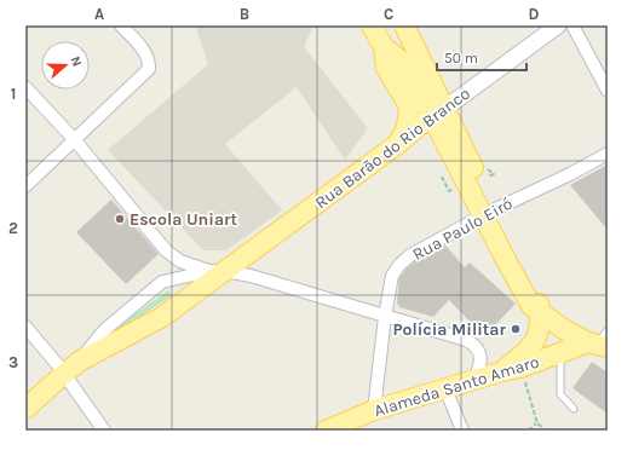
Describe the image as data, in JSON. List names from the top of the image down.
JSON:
{
  "streets": {
    "main road": ["Rua Barão do Rio Branco", "Alameda Santo Amaro"],
    "street": ["Rua Paulo Eiró"]
  },
  "crossings": [
    ["Rua Paulo Eiró", "Alameda Santo Amaro"]
  ],
  "places": ["Escola Uniart", "Polícia Militar"],
  "scale_bar": "50 m",
  "north": "right",
  "grid": {
    "columns": [
      "A",
      "B",
      "C",
      "D"
    ],
    "rows": ["1", "2", "3"]
  }
}
